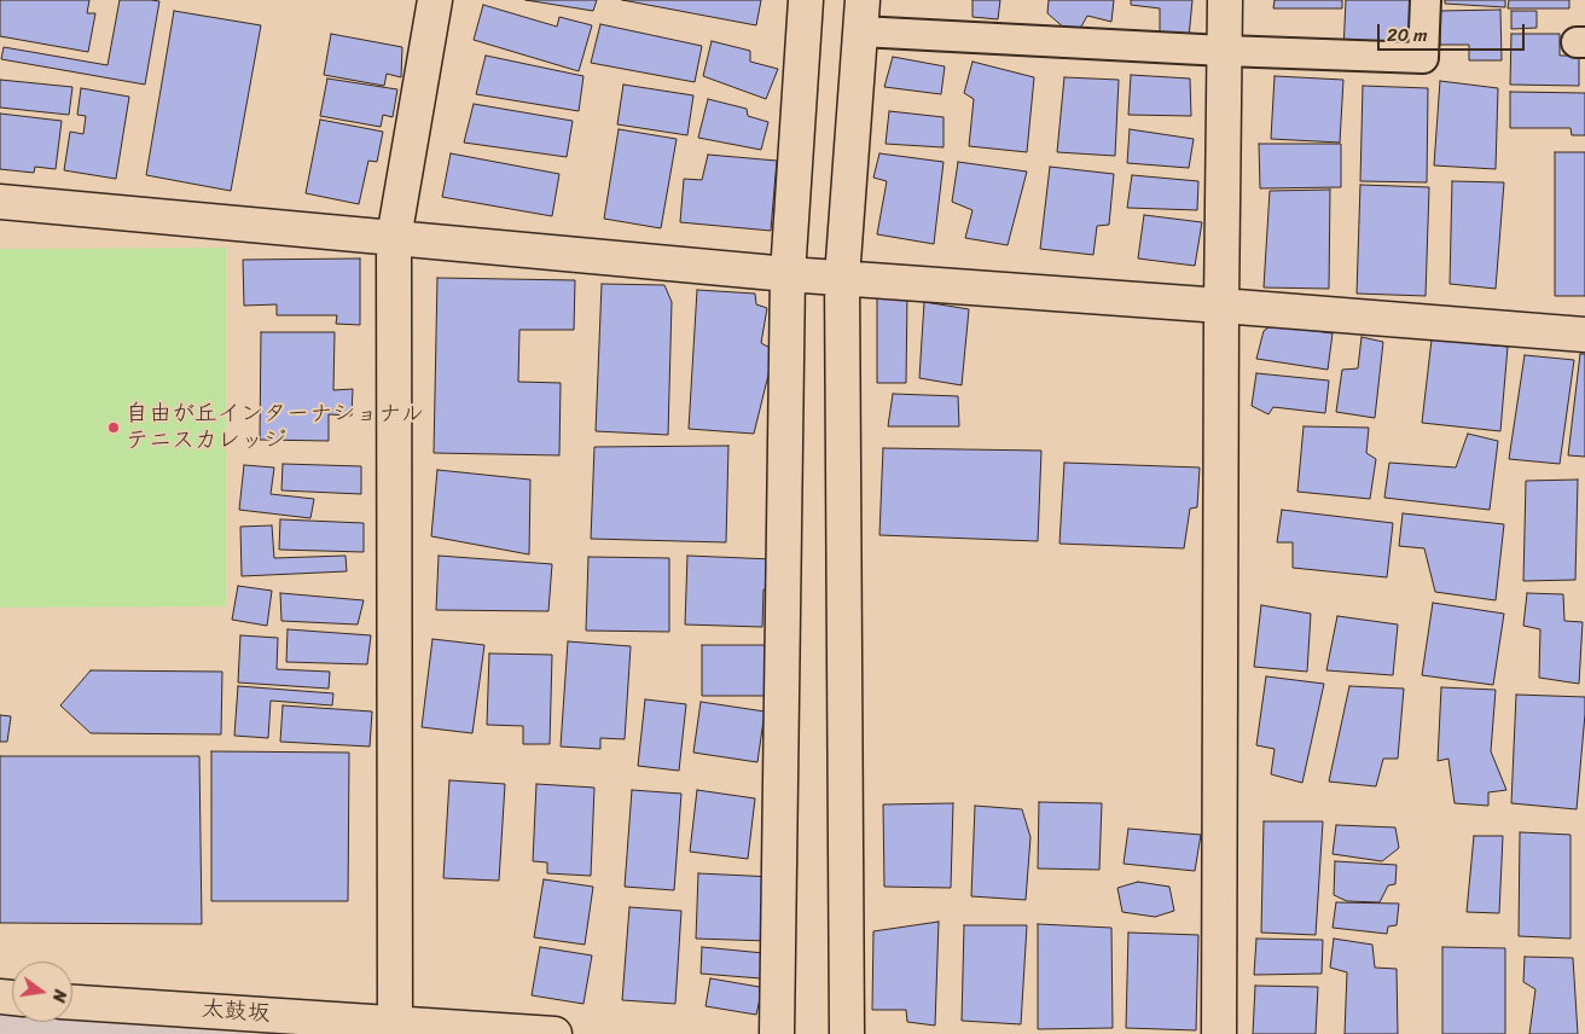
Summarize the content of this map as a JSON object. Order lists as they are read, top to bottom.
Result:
{
  "streets": {
    "street": ["太鼓坂"]
  },
  "places": ["自由が丘インターナショナル テニスカレッジ"],
  "scale_bar": "20 m",
  "north": "right"
}
